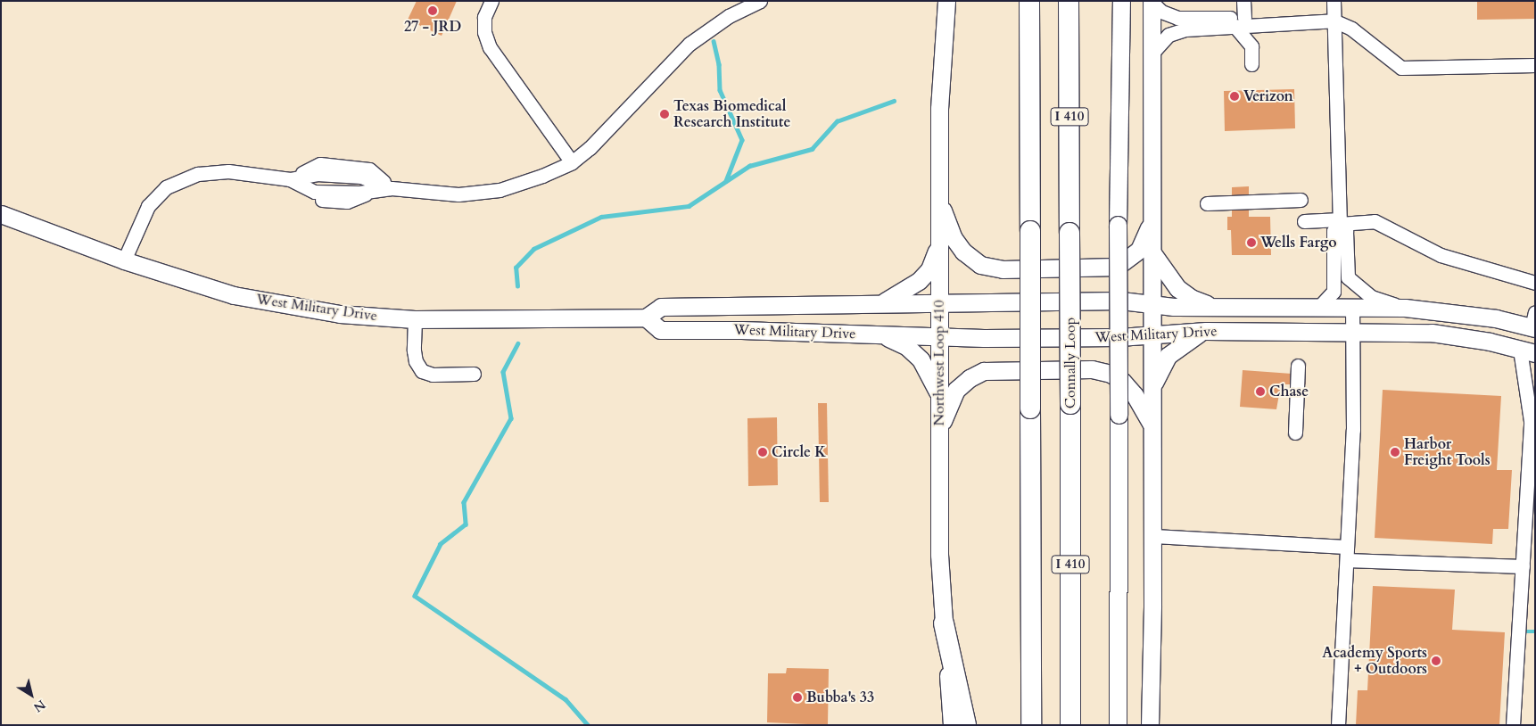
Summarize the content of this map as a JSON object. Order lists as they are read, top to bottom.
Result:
{
  "streets": {
    "highway": ["I 410", "Connally Loop"],
    "main road": ["West Military Drive", "Northwest Loop 410"]
  },
  "crossings": [
    ["West Military Drive", "Northwest Loop 410"]
  ],
  "places": [
    "27 - JRD",
    "Verizon",
    "Texas Biomedical Research Institute",
    "Wells Fargo",
    "Chase",
    "Circle K",
    "Harbor Freight Tools",
    "Academy Sports + Outdoors",
    "Bubba's 33"
  ],
  "north": "bottom right"
}
